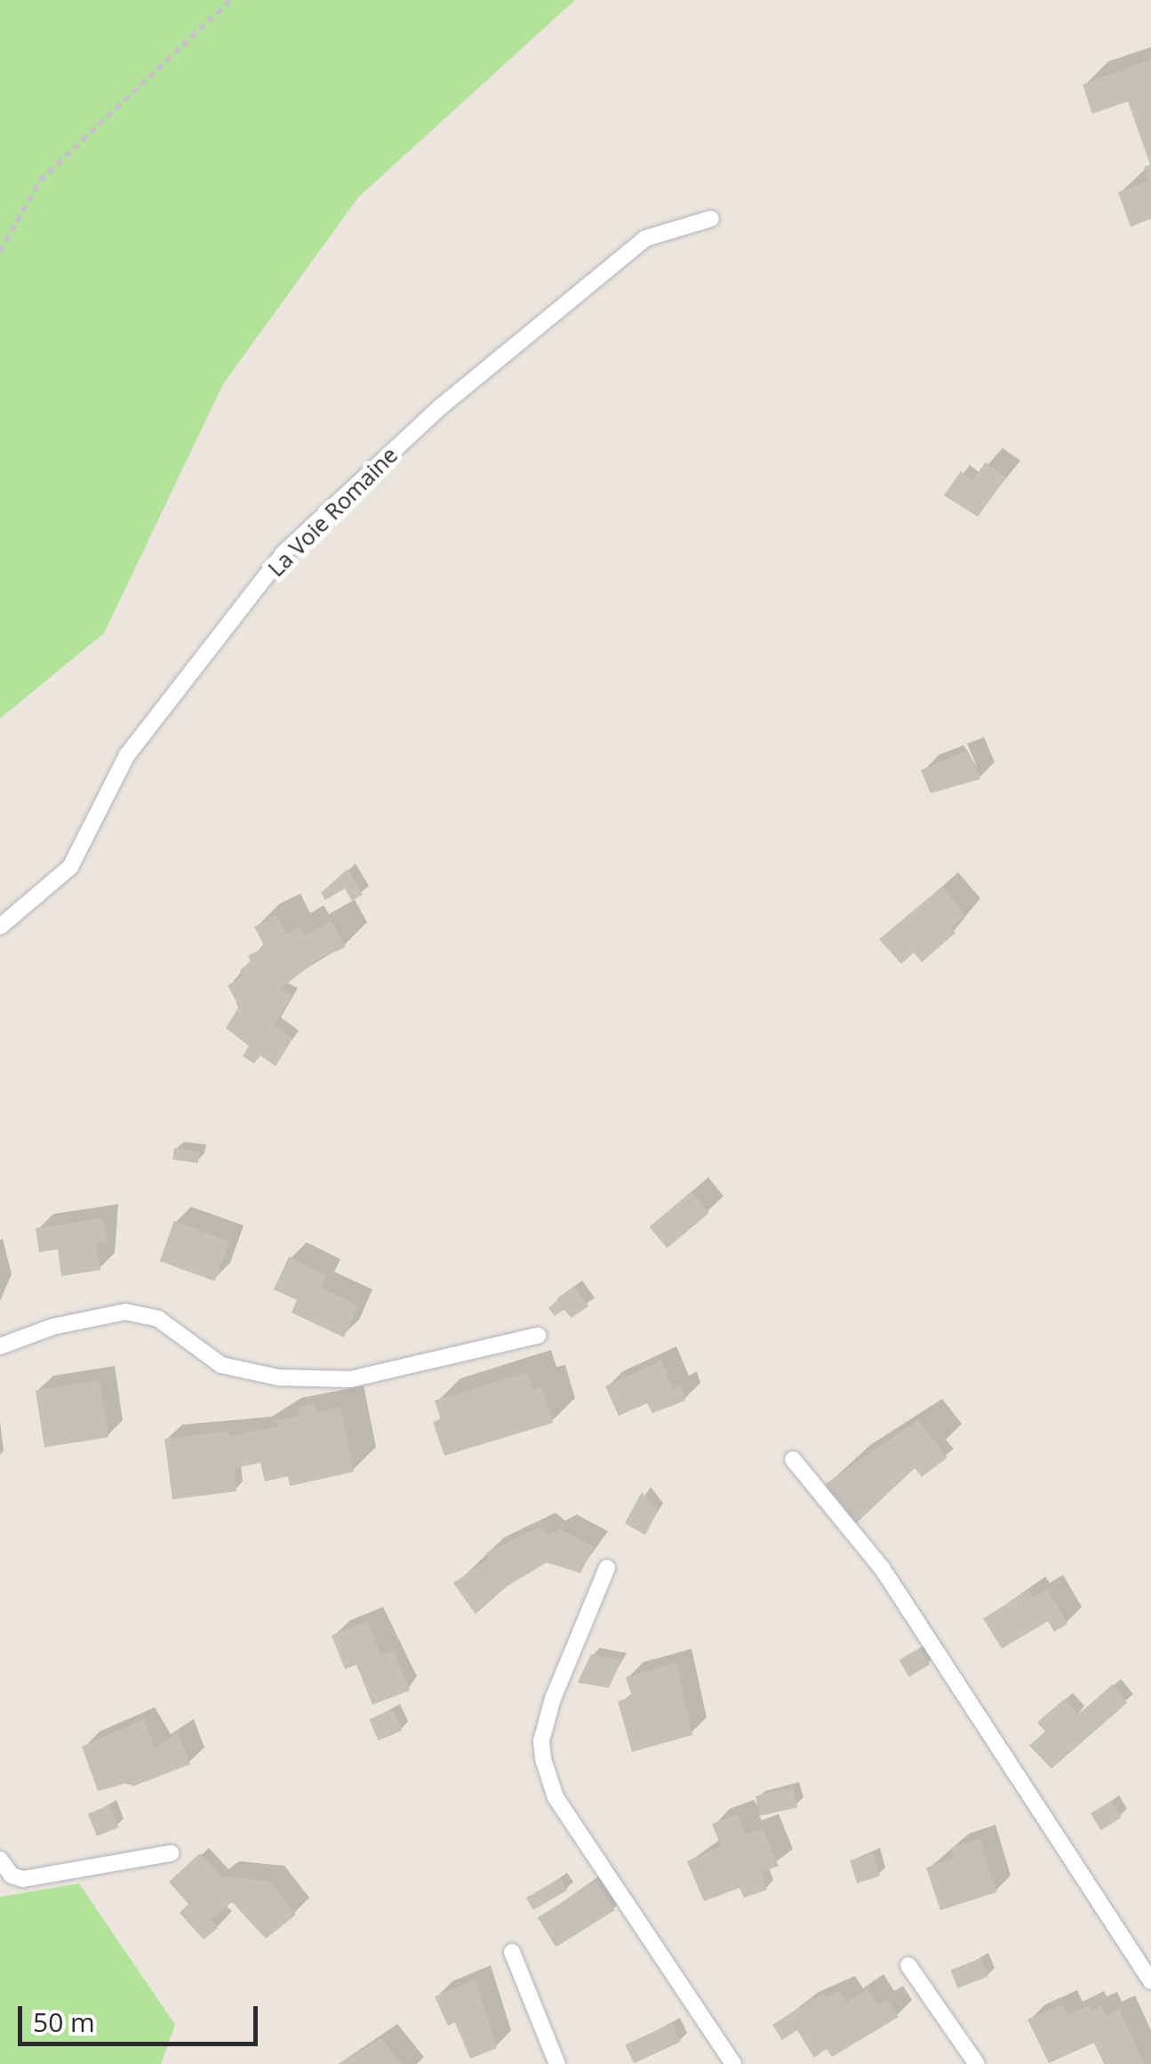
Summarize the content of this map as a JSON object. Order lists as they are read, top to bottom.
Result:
{
  "streets": {
    "lane": ["La Voie Romaine"]
  },
  "scale_bar": "50 m"
}
